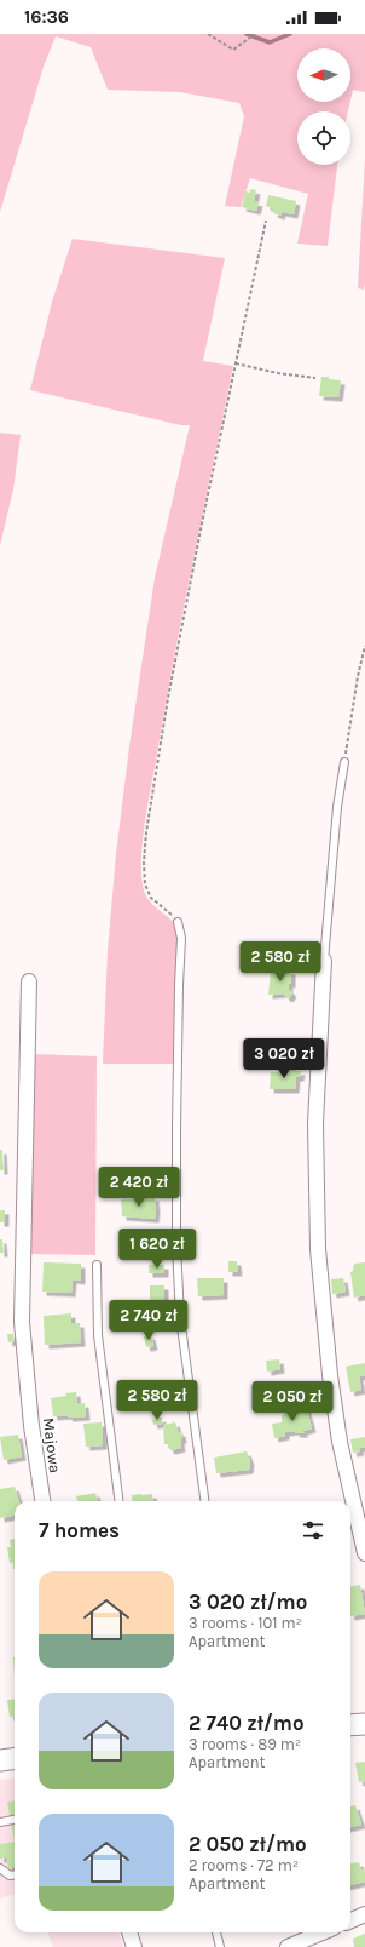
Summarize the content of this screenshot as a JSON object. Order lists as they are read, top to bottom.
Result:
{
  "streets": {
    "street": ["Majowa"]
  },
  "north": "left",
  "page": {
    "status": "16:36",
    "price": [
      "2 580 zł",
      "3 020 zł",
      "2 420 zł",
      "1 620 zł",
      "2 740 zł",
      "2 580 zł",
      "2 050 zł"
    ],
    "heading": "7 homes",
    "list": [
      {
        "name": "3 020 zł/mo",
        "note": "3 rooms · 101 m² · Apartment"
      },
      {
        "name": "2 740 zł/mo",
        "note": "3 rooms · 89 m² · Apartment"
      },
      {
        "name": "2 050 zł/mo",
        "note": "2 rooms · 72 m² · Apartment"
      }
    ]
  }
}
